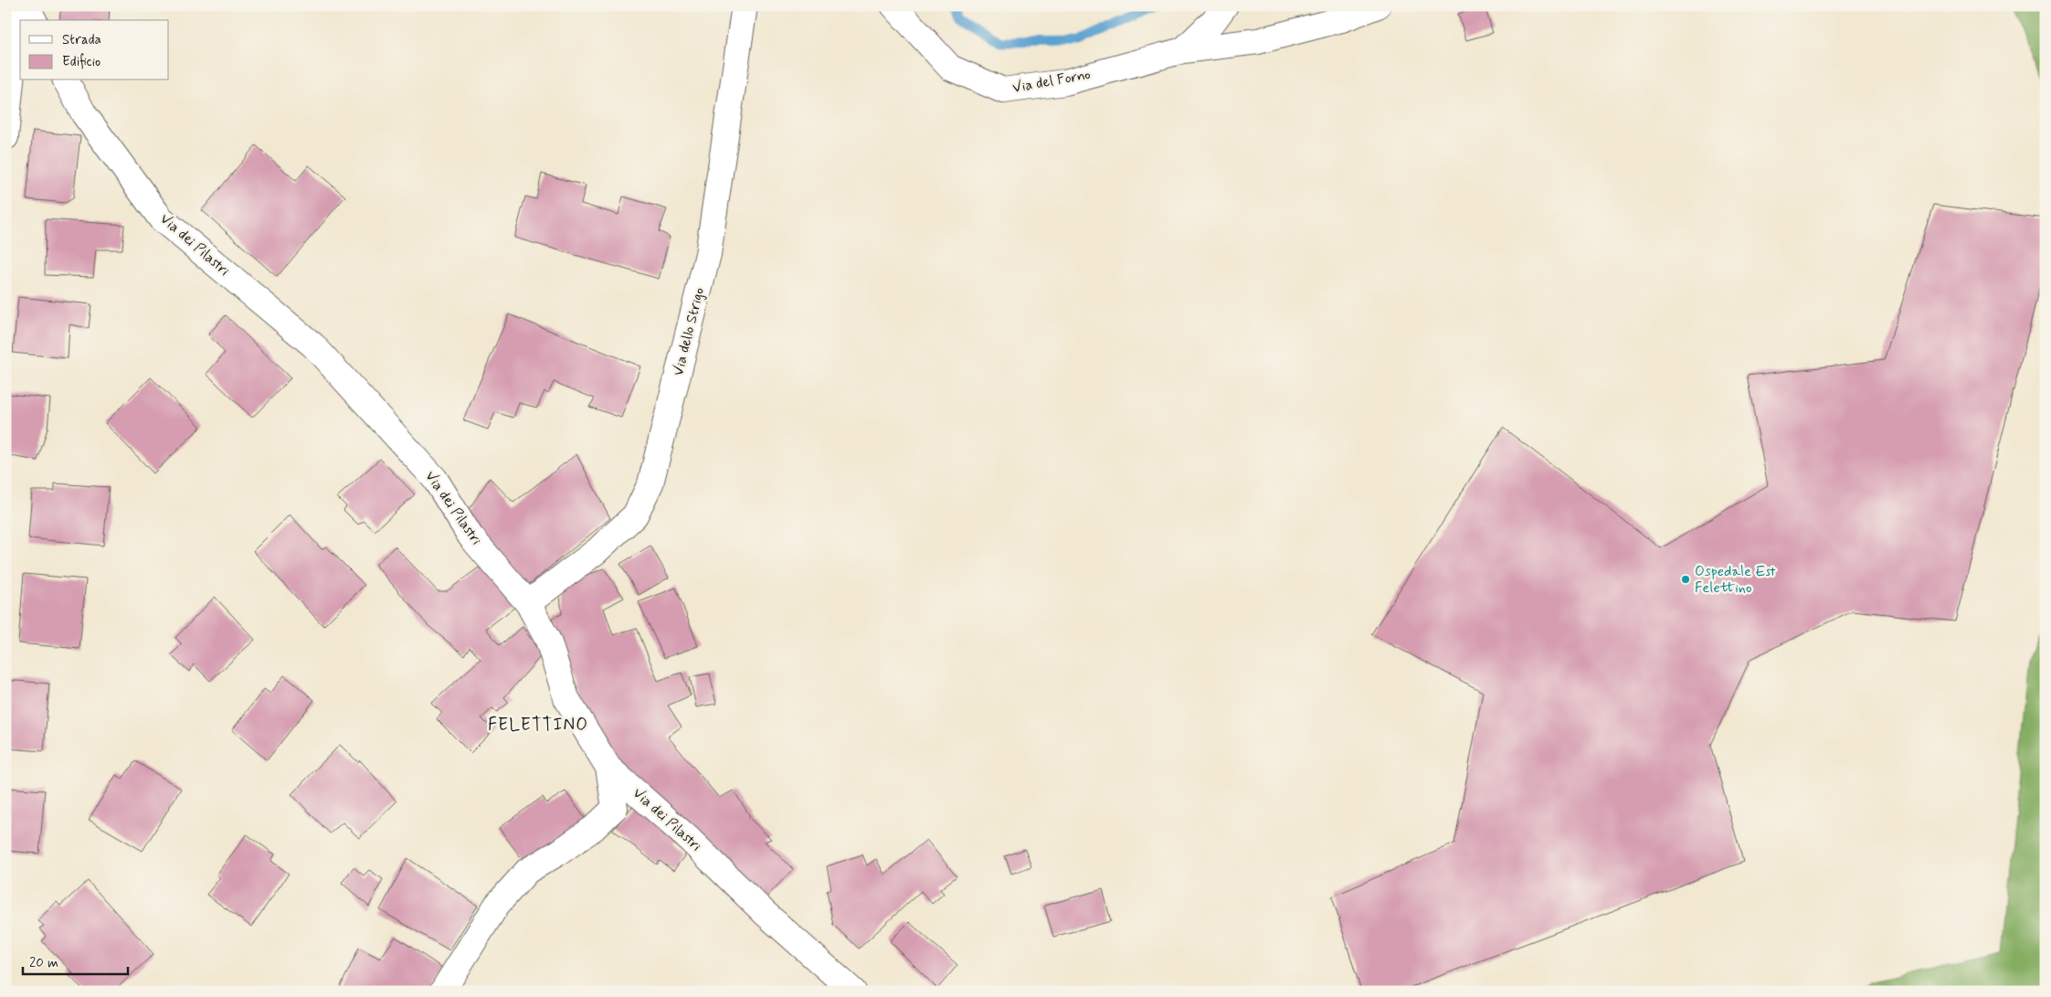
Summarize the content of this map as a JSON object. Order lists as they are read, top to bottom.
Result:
{
  "streets": {
    "street": ["Via del Forno", "Via dei Pilastri", "Via dello Strigo"]
  },
  "crossings": [
    ["Via dei Pilastri", "Via dello Strigo"]
  ],
  "districts": ["FELETTINO"],
  "places": ["Ospedale Est Felettino"],
  "legend": ["Strada", "Edificio"],
  "scale_bar": "20 m"
}
